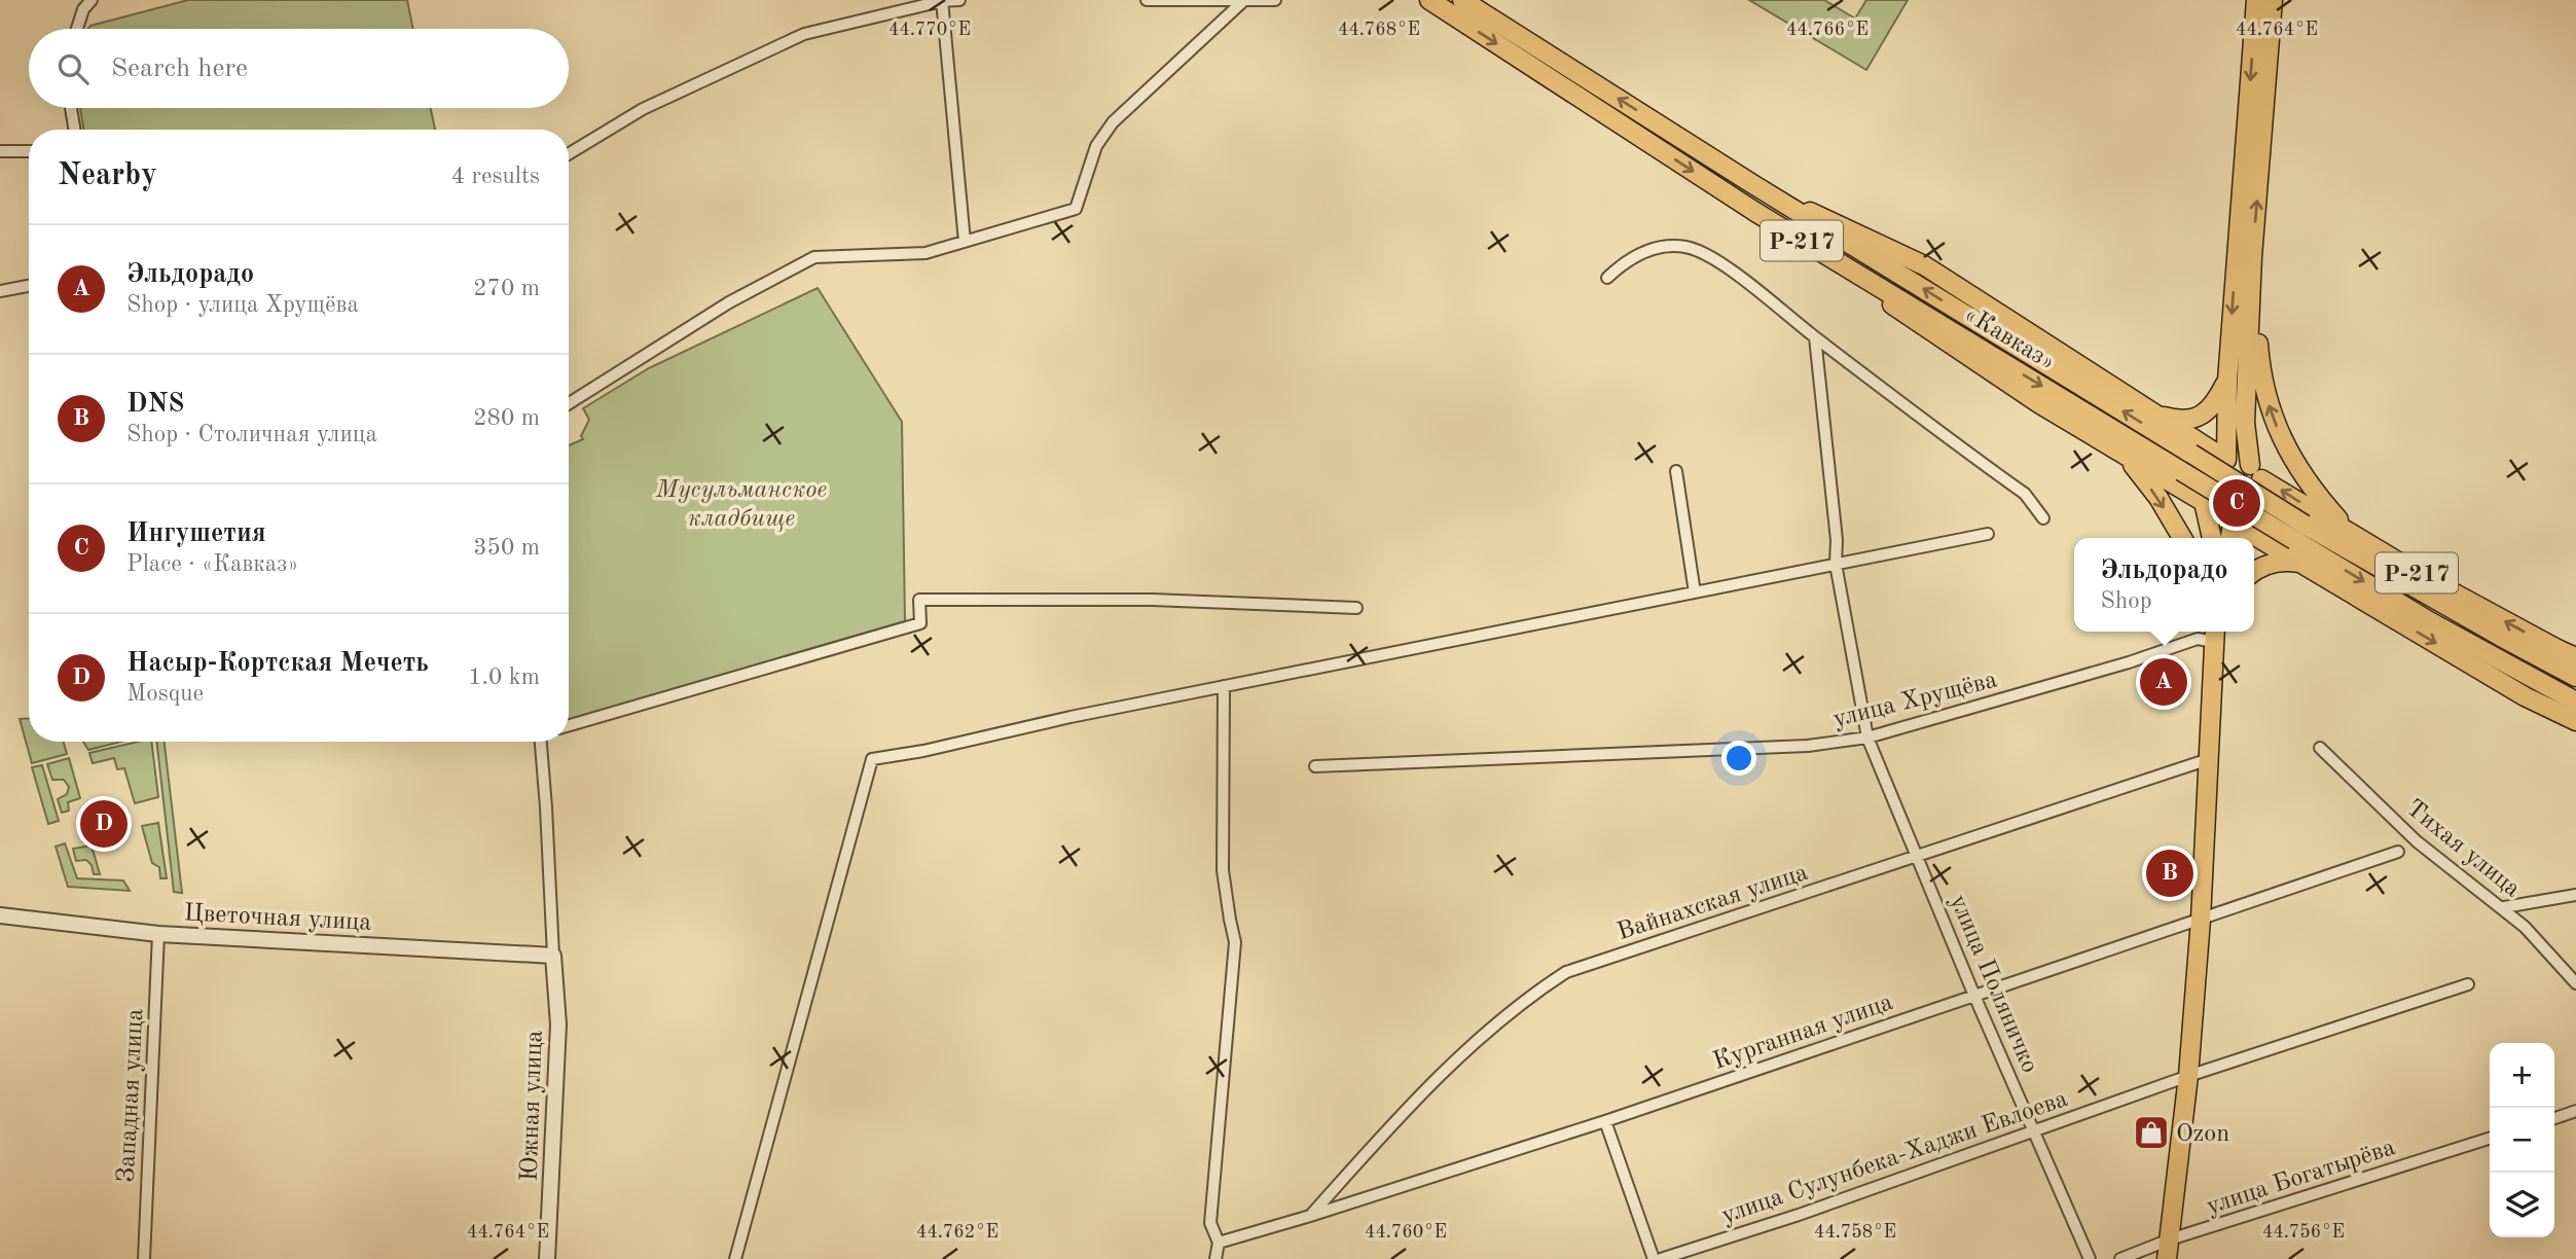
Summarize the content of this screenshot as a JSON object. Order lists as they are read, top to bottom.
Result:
{
  "streets": {
    "main road": ["Р-217", "«Кавказ»"],
    "street": [
      "улица Хрущёва",
      "Тихая улица",
      "Вайнахская улица",
      "Цветочная улица",
      "улица Поляничко",
      "Курганная улица",
      "Западная улица",
      "Южная улица",
      "улица Сулунбека-Хаджи Евлоева",
      "улица Богатырёва"
    ]
  },
  "crossings": [
    ["Р-217", "«Кавказ»"],
    ["улица Хрущёва", "улица Поляничко"],
    ["Вайнахская улица", "улица Поляничко"],
    ["Вайнахская улица", "Курганная улица"],
    ["Цветочная улица", "Западная улица"],
    ["Цветочная улица", "Южная улица"],
    ["улица Поляничко", "Курганная улица"],
    ["улица Поляничко", "улица Сулунбека-Хаджи Евлоева"]
  ],
  "parks": ["Мусульманское кладбище"],
  "places": {
    "shop": ["Ozon"]
  },
  "page": {
    "search": "Search here",
    "heading": ["Nearby", "4 results"],
    "list": [
      {
        "mark": "A",
        "name": "Эльдорадо",
        "note": "Shop · улица Хрущёва",
        "value": "270 m"
      },
      {
        "mark": "B",
        "name": "DNS",
        "note": "Shop · Столичная улица",
        "value": "280 m"
      },
      {
        "mark": "C",
        "name": "Ингушетия",
        "note": "Place · «Кавказ»",
        "value": "350 m"
      },
      {
        "mark": "D",
        "name": "Насыр-Кортская Мечеть",
        "note": "Mosque",
        "value": "1.0 km"
      }
    ],
    "pins": [
      "C",
      "A",
      "D",
      "B"
    ],
    "popup": ["Эльдорадо", "Shop"],
    "map_buttons": ["+", "−"]
  },
  "coordinates": [
    "44.770°E",
    "44.768°E",
    "44.766°E",
    "44.764°E",
    "44.762°E",
    "44.760°E",
    "44.758°E",
    "44.756°E"
  ]
}
